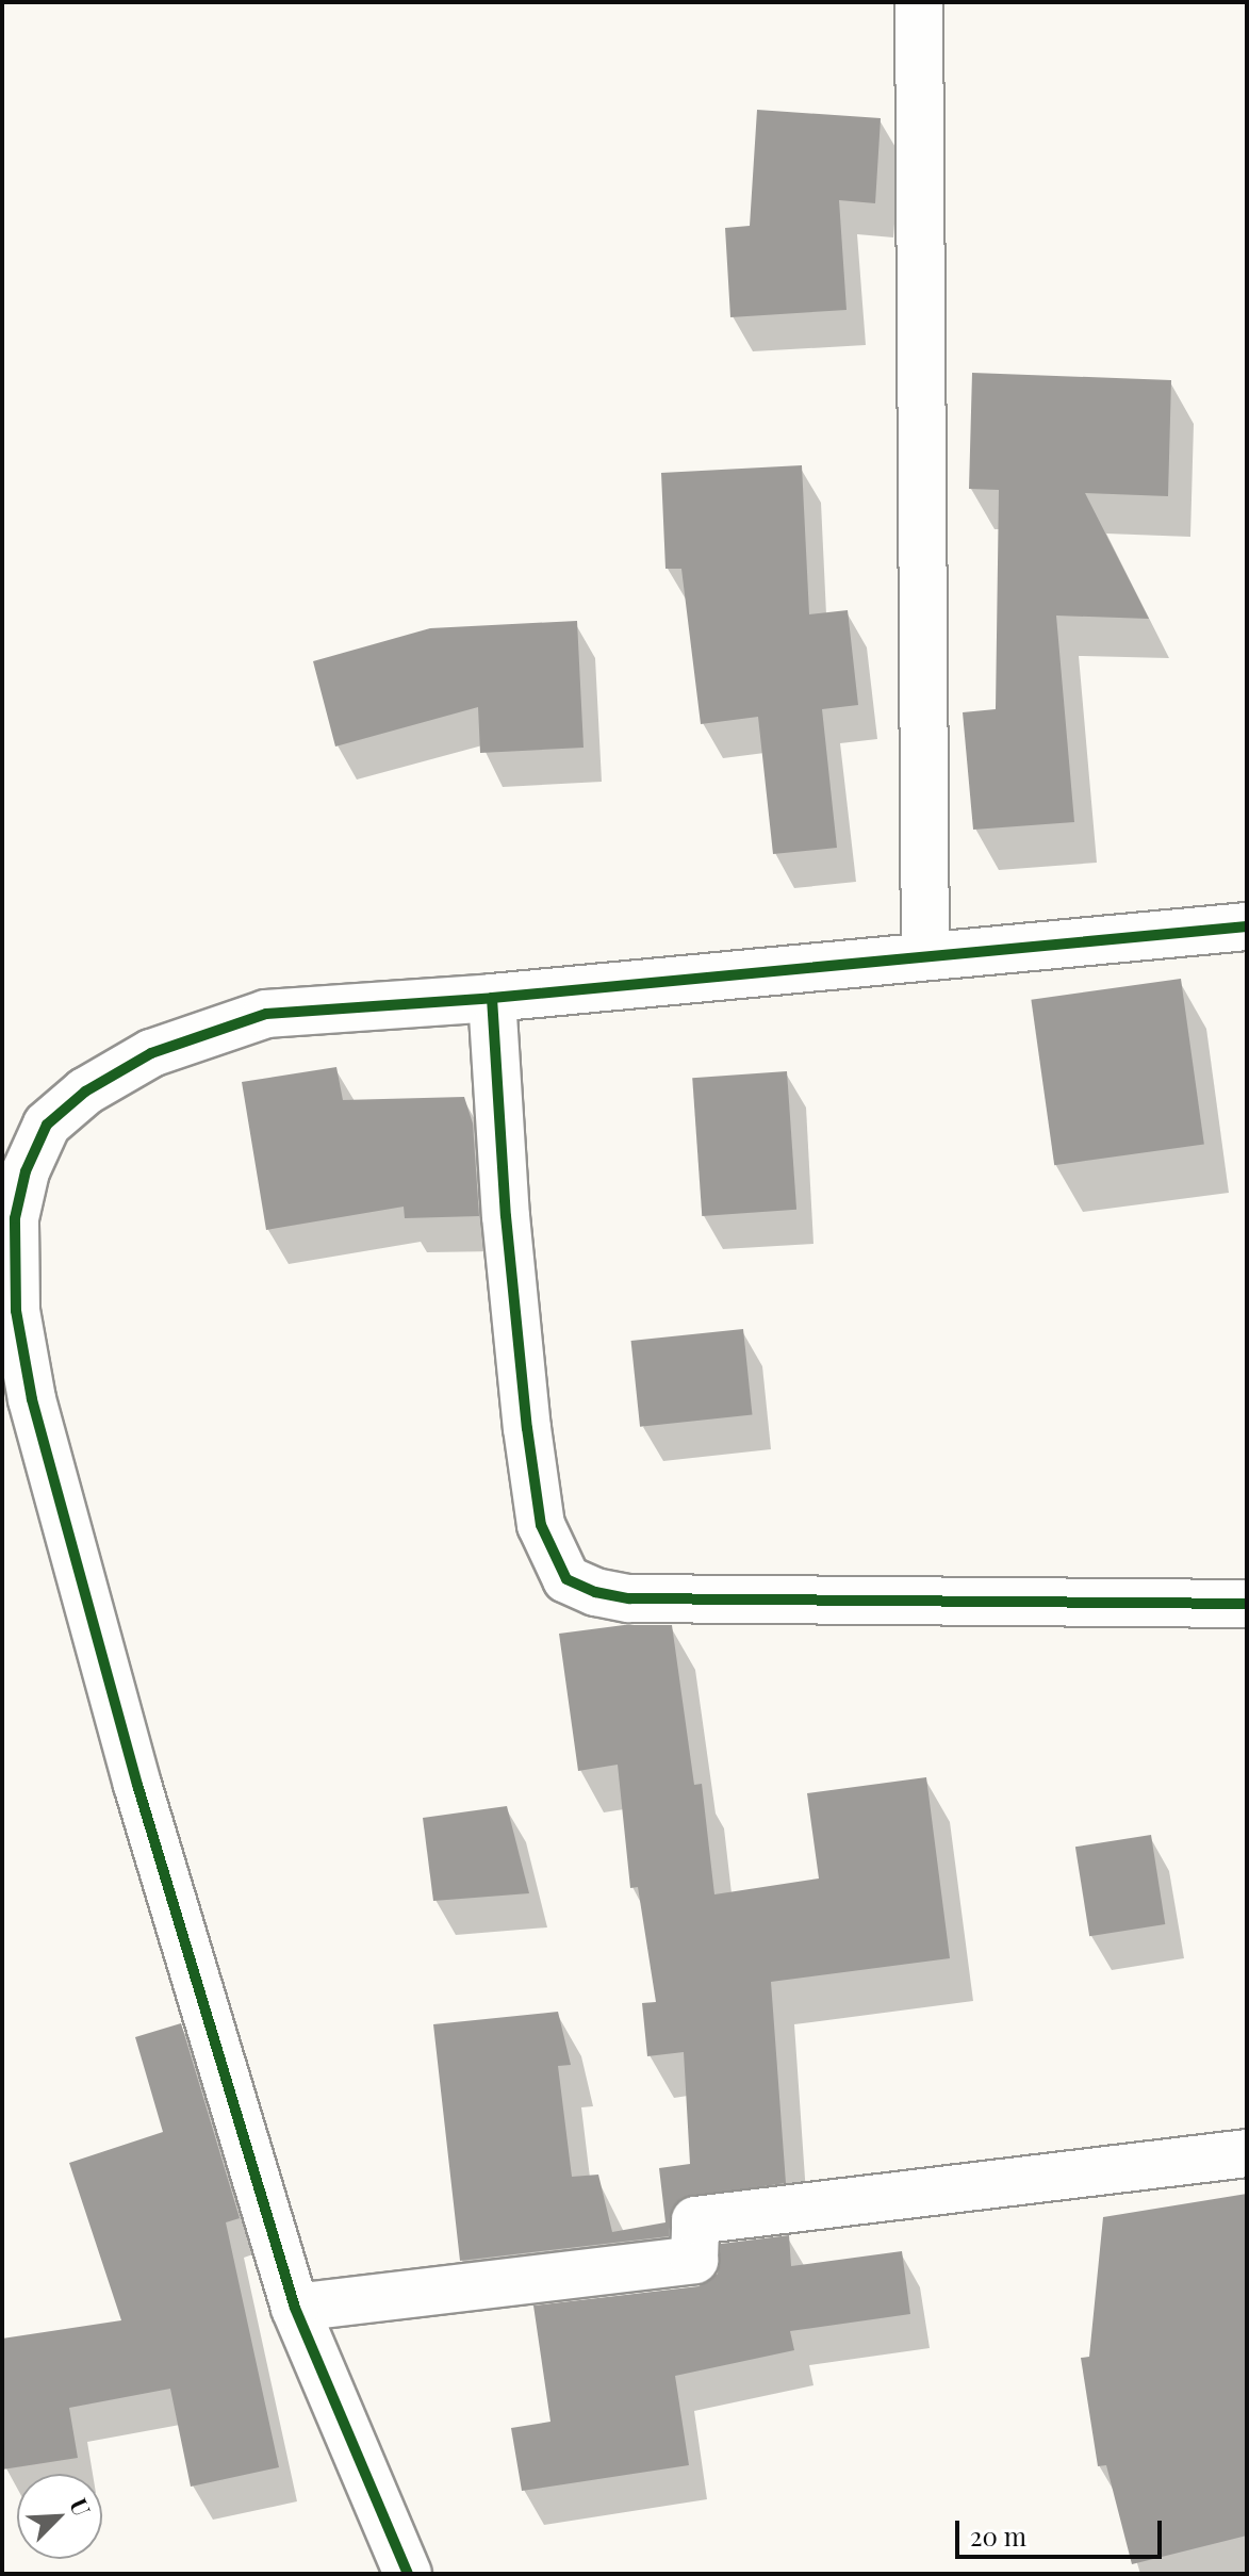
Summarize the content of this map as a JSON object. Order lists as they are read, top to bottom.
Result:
{
  "scale_bar": "20 m",
  "north": "top right"
}
